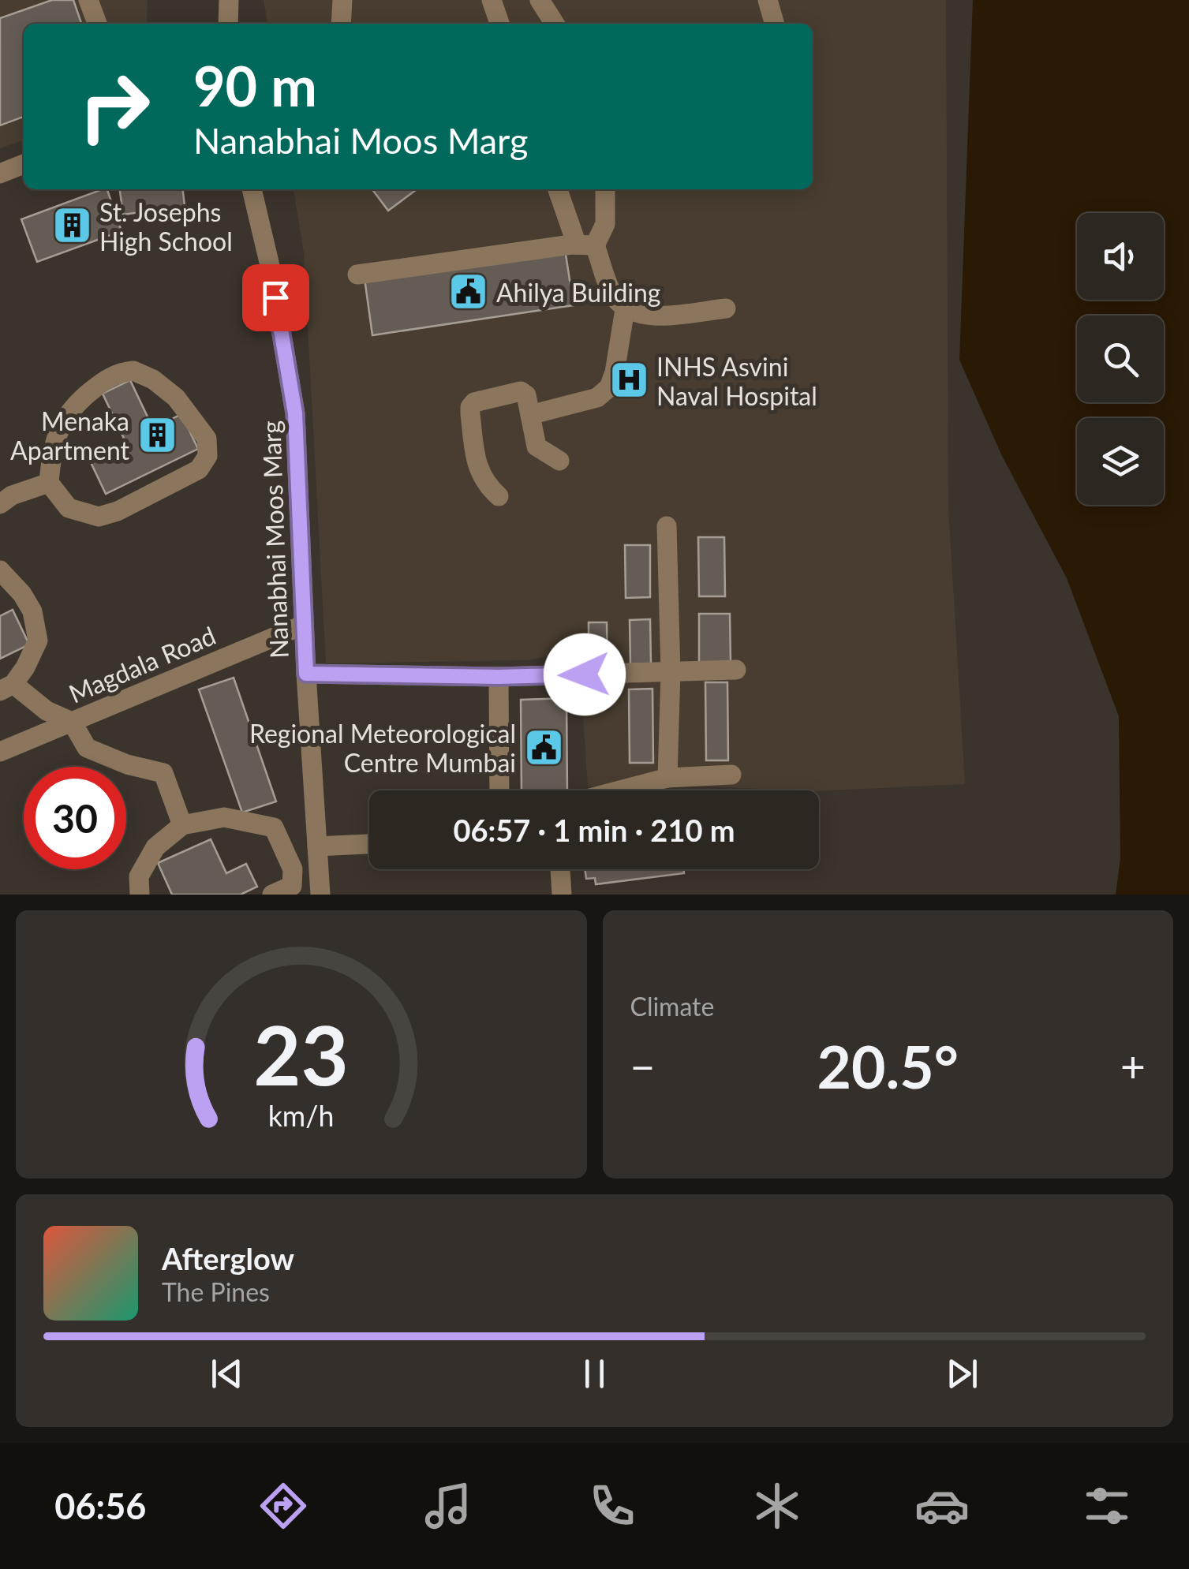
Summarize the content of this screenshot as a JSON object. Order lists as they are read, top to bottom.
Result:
{
  "streets": {
    "street": ["Nanabhai Moos Marg", "Magdala Road"]
  },
  "crossings": [
    ["Nanabhai Moos Marg", "Magdala Road"]
  ],
  "places": {
    "building": ["St. Josephs High School", "Menaka Apartment"],
    "public building": ["Ahilya Building", "Regional Meteorological Centre Mumbai"],
    "hospital": ["INHS Asvini Naval Hospital"]
  },
  "page": {
    "turn": ["90 m", "Nanabhai Moos Marg"],
    "limit": "30",
    "trip": "06:57 · 1 min · 210 m",
    "tile": "Climate",
    "heat": ["−", "20.5°", "+"],
    "song": ["Afterglow", "The Pines"],
    "tabs": "06:56",
    "gauge": ["23", "km/h"]
  }
}
